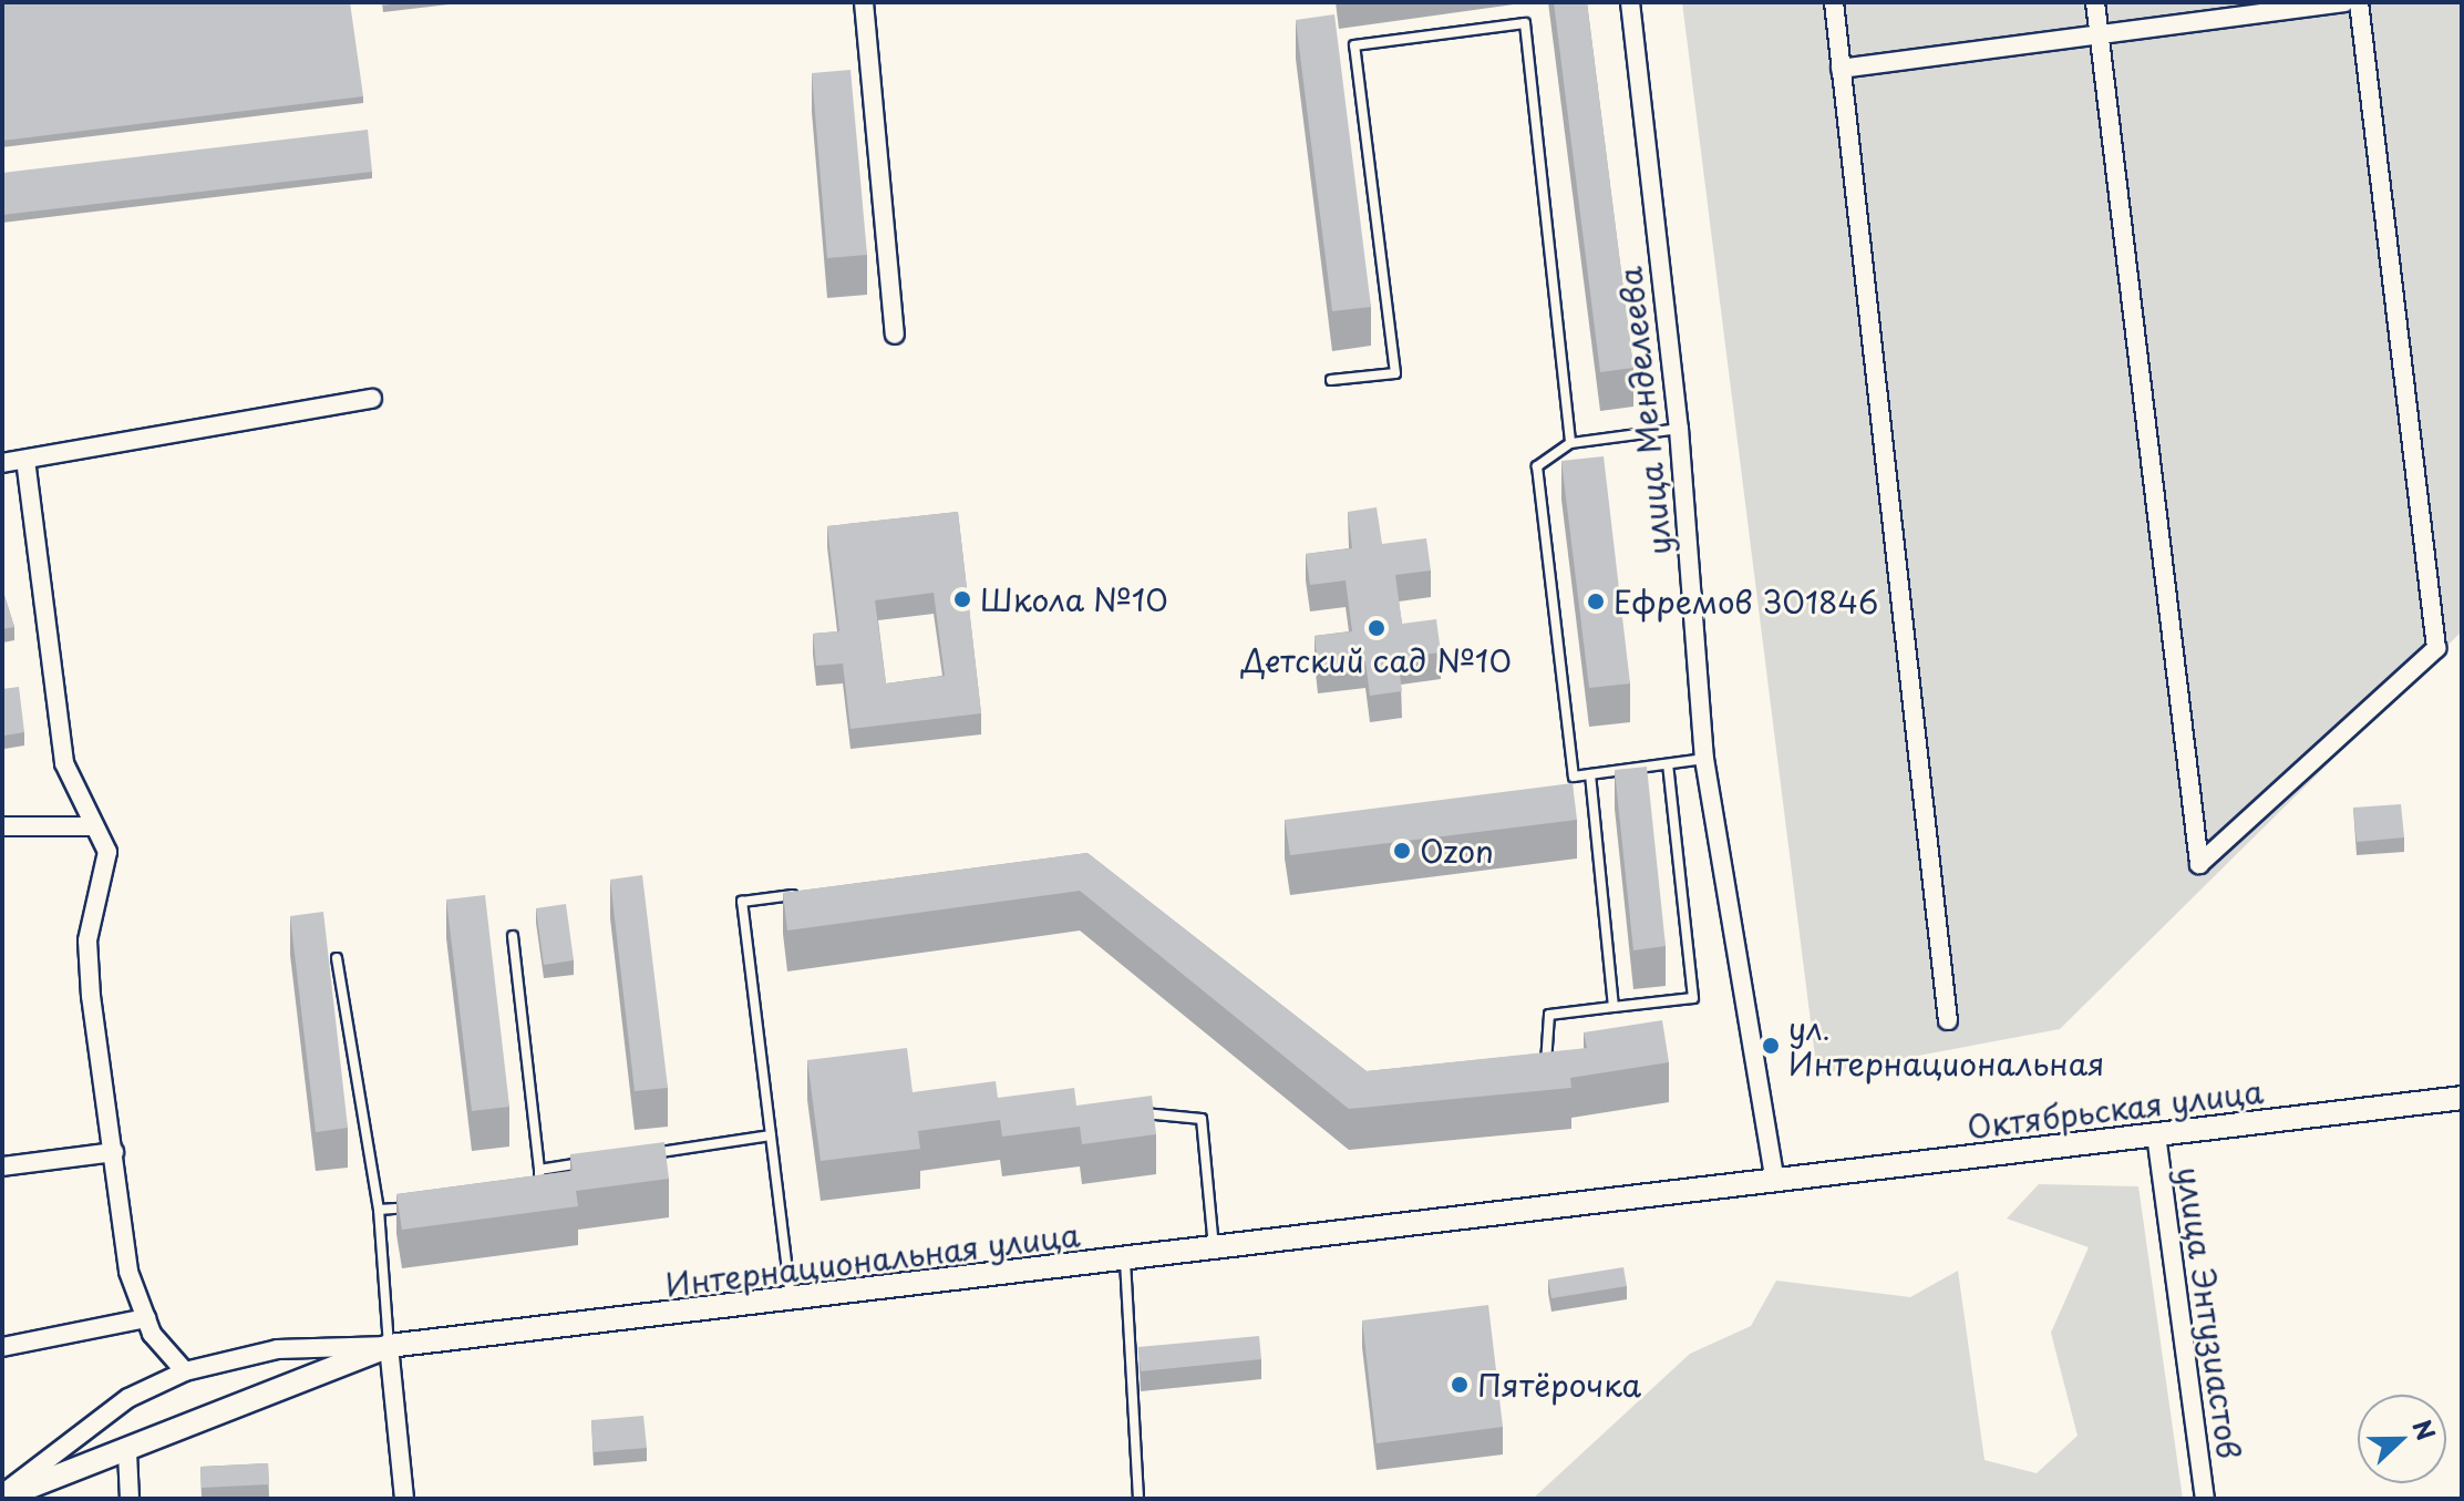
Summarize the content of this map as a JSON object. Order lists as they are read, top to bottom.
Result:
{
  "streets": {
    "street": [
      "улица Менделеева",
      "Октябрьская улица",
      "Интернациональная улица",
      "улица Энтузиастов"
    ]
  },
  "crossings": [
    ["улица Менделеева", "Октябрьская улица"],
    ["улица Менделеева", "Интернациональная улица"],
    ["Октябрьская улица", "Интернациональная улица"],
    ["Октябрьская улица", "улица Энтузиастов"]
  ],
  "places": [
    "Школа №10",
    "Ефремов 301846",
    "Детский сад №10",
    "Ozon",
    "ул. Интернациональная",
    "Пятёрочка"
  ],
  "north": "right"
}
